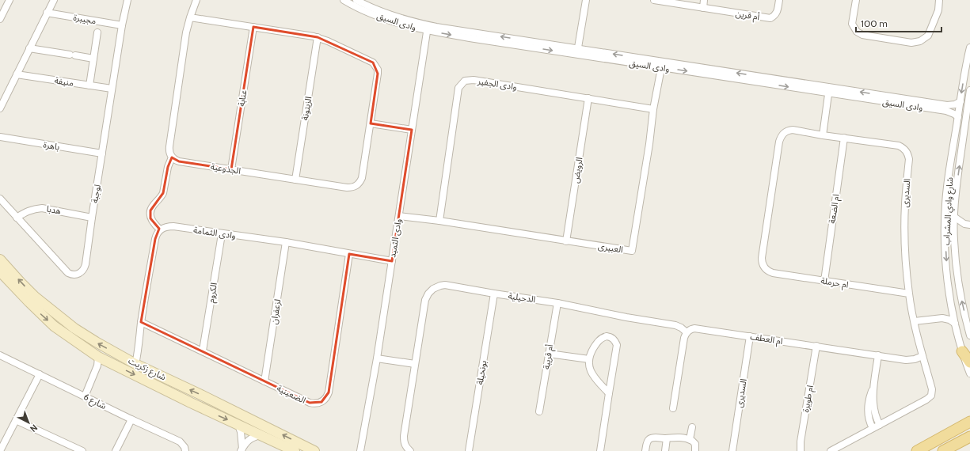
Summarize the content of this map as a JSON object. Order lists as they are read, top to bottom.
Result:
{
  "streets": {
    "main road": ["شارع زكريت"],
    "street": [
      "أم قرين",
      "مجيبرة",
      "وادى السيق",
      "منيفة",
      "وادى الجفير",
      "عنابة",
      "الزيتونة",
      "باهرة",
      "الجذوعية",
      "الرويض",
      "السديرى",
      "لوجبة",
      "ام الضعة",
      "هدبا",
      "شارع وادي المشراب",
      "وادى الثمامة",
      "وادى الثميد",
      "العبيرى",
      "ام حرملة",
      "الكروم",
      "الدحيلية",
      "لزعفران",
      "ام العطف",
      "أم قريبة",
      "بونخيلة",
      "الضعينية",
      "ام طويرة",
      "شارع 6"
    ]
  },
  "crossings": [
    ["مجيبرة", "لوجبة"],
    ["وادى السيق", "شارع وادي المشراب"],
    ["وادى السيق", "وادى الثميد"],
    ["وادى السيق", "العبيرى"],
    ["منيفة", "لوجبة"],
    ["وادى الجفير", "الرويض"],
    ["وادى الجفير", "العبيرى"],
    ["عنابة", "الجذوعية"],
    ["الزيتونة", "الجذوعية"],
    ["باهرة", "لوجبة"],
    ["الرويض", "العبيرى"],
    ["السديرى", "ام الضعة"],
    ["السديرى", "ام حرملة"],
    ["السديرى", "ام العطف"],
    ["لوجبة", "هدبا"],
    ["ام الضعة", "ام حرملة"],
    ["وادى الثمامة", "وادى الثميد"],
    ["وادى الثمامة", "الكروم"],
    ["وادى الثمامة", "لزعفران"],
    ["وادى الثمامة", "الضعينية"],
    ["وادى الثميد", "العبيرى"],
    ["الكروم", "الضعينية"],
    ["الدحيلية", "ام العطف"],
    ["الدحيلية", "أم قريبة"],
    ["الدحيلية", "بونخيلة"],
    ["لزعفران", "الضعينية"],
    ["ام العطف", "ام طويرة"]
  ],
  "scale_bar": "100 m",
  "north": "bottom right"
}
